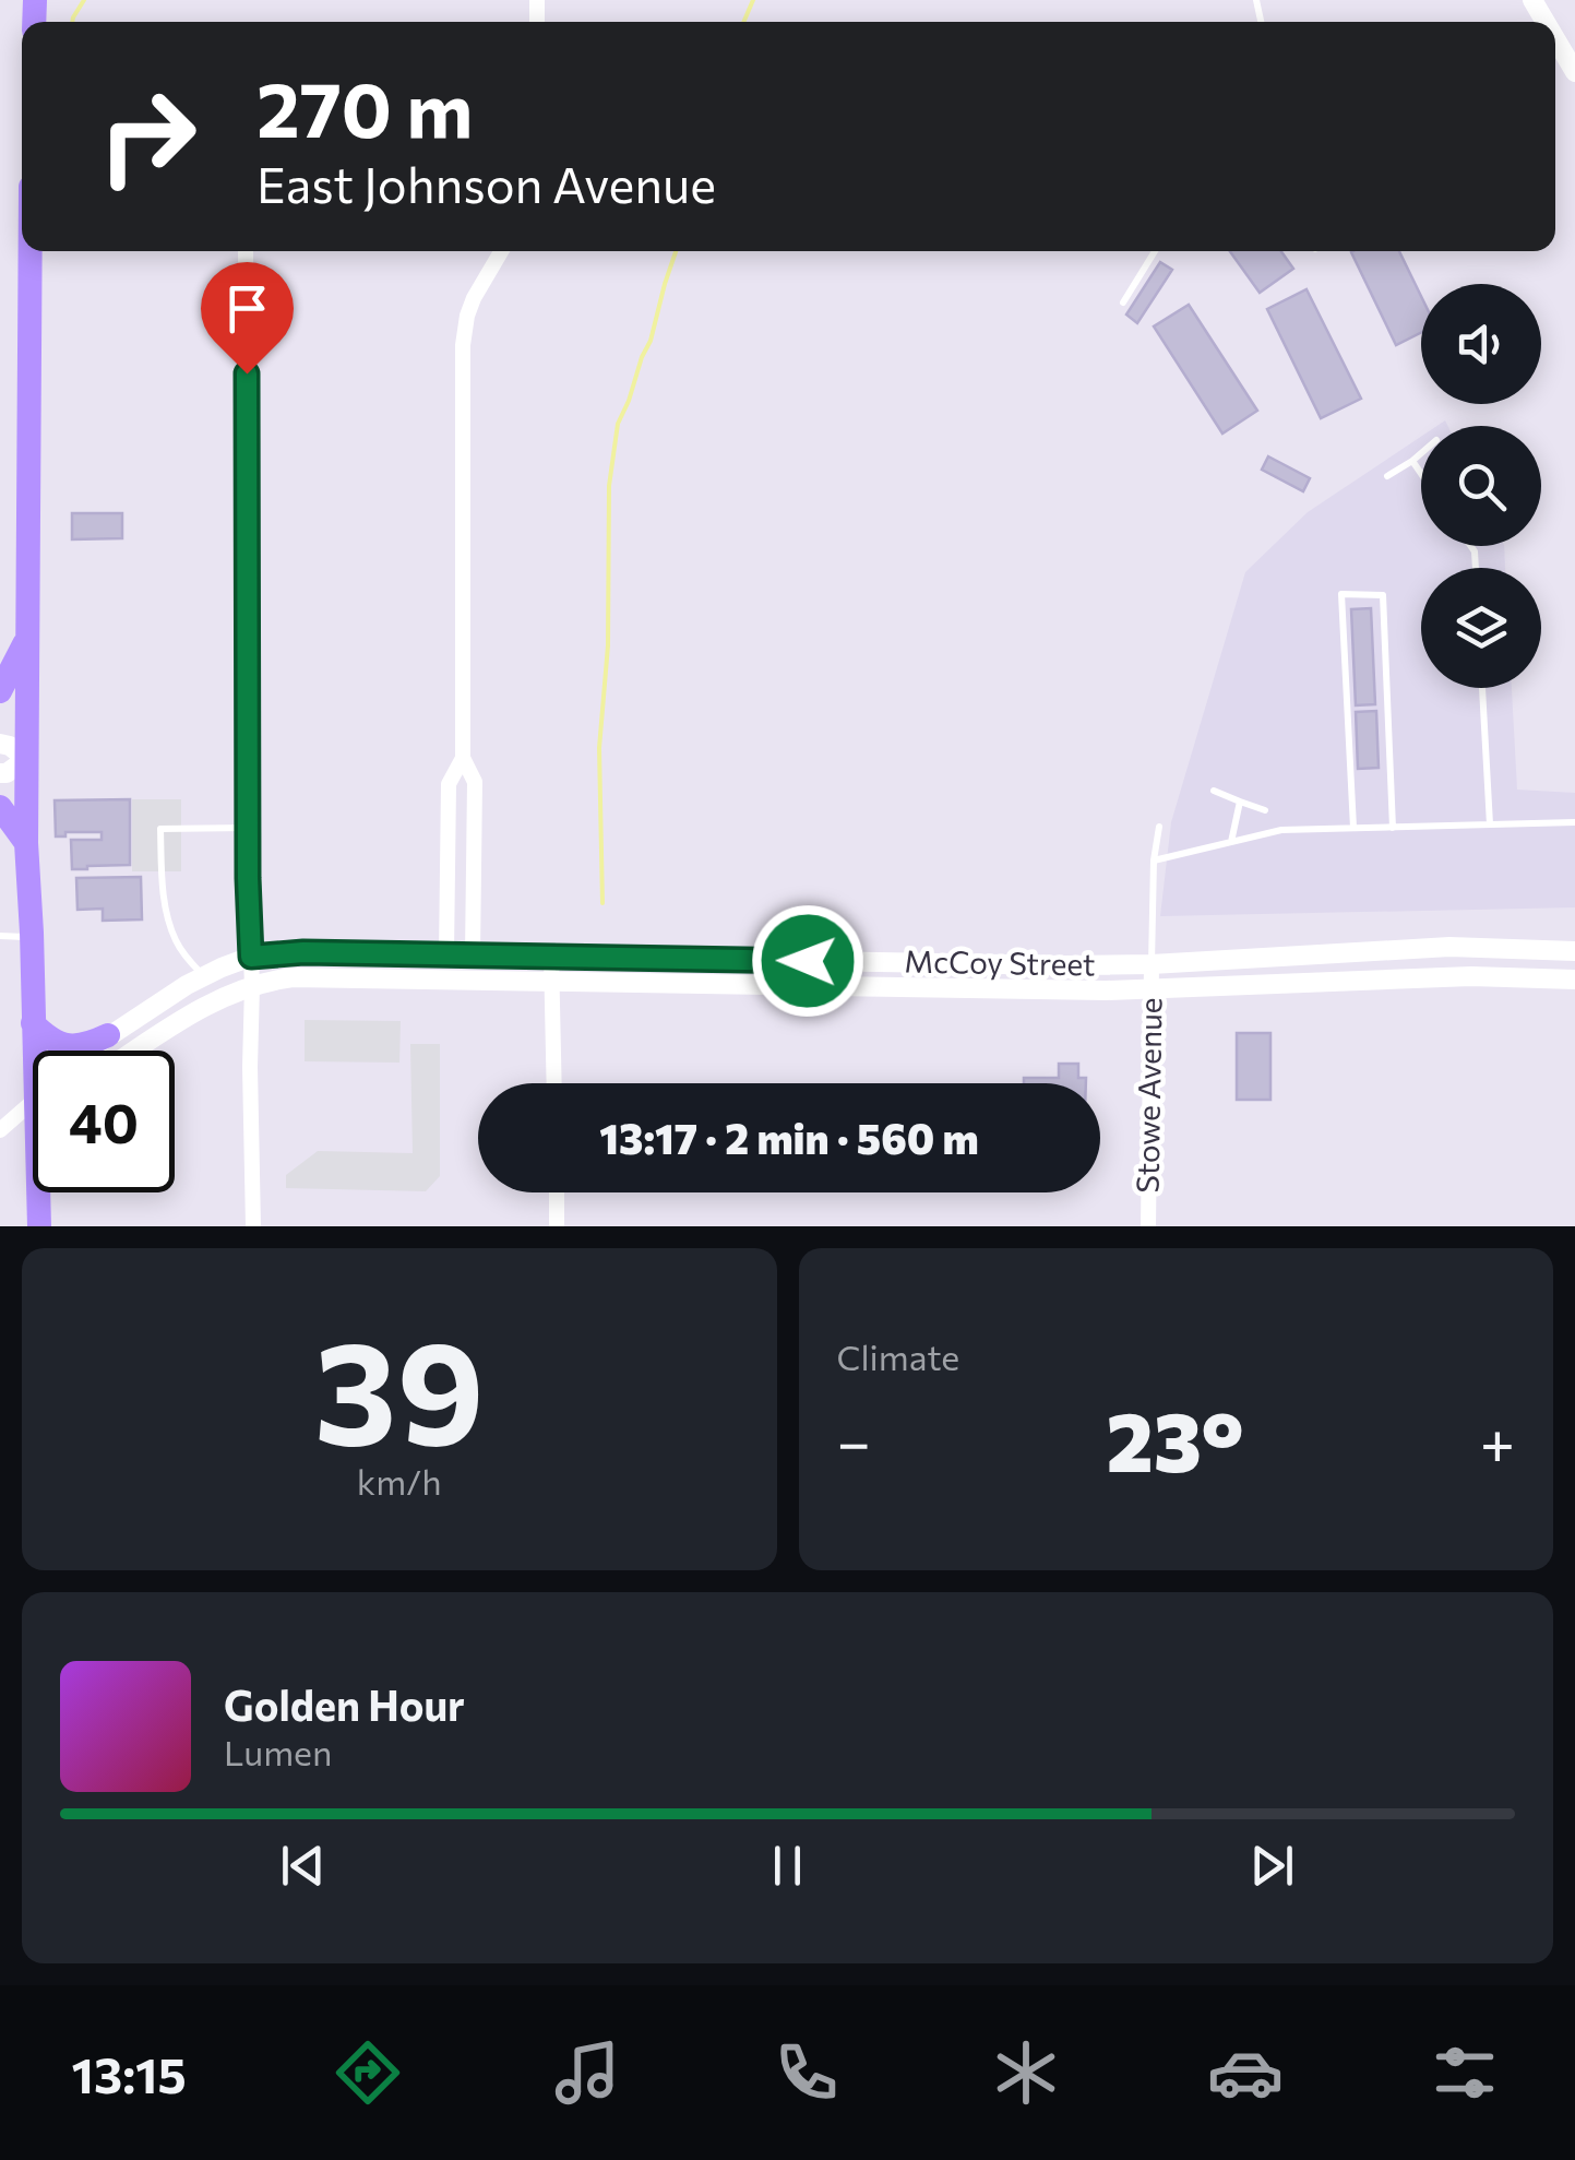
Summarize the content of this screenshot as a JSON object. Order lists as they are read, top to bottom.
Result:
{
  "streets": {
    "street": ["McCoy Street", "Stowe Avenue"]
  },
  "crossings": [
    ["McCoy Street", "Stowe Avenue"]
  ],
  "page": {
    "turn": ["270 m", "East Johnson Avenue"],
    "limit": "40",
    "trip": "13:17 · 2 min · 560 m",
    "tile": [
      ["39", "km/h"],
      "Climate"
    ],
    "heat": ["−", "23°", "+"],
    "song": ["Golden Hour", "Lumen"],
    "tabs": "13:15"
  }
}
